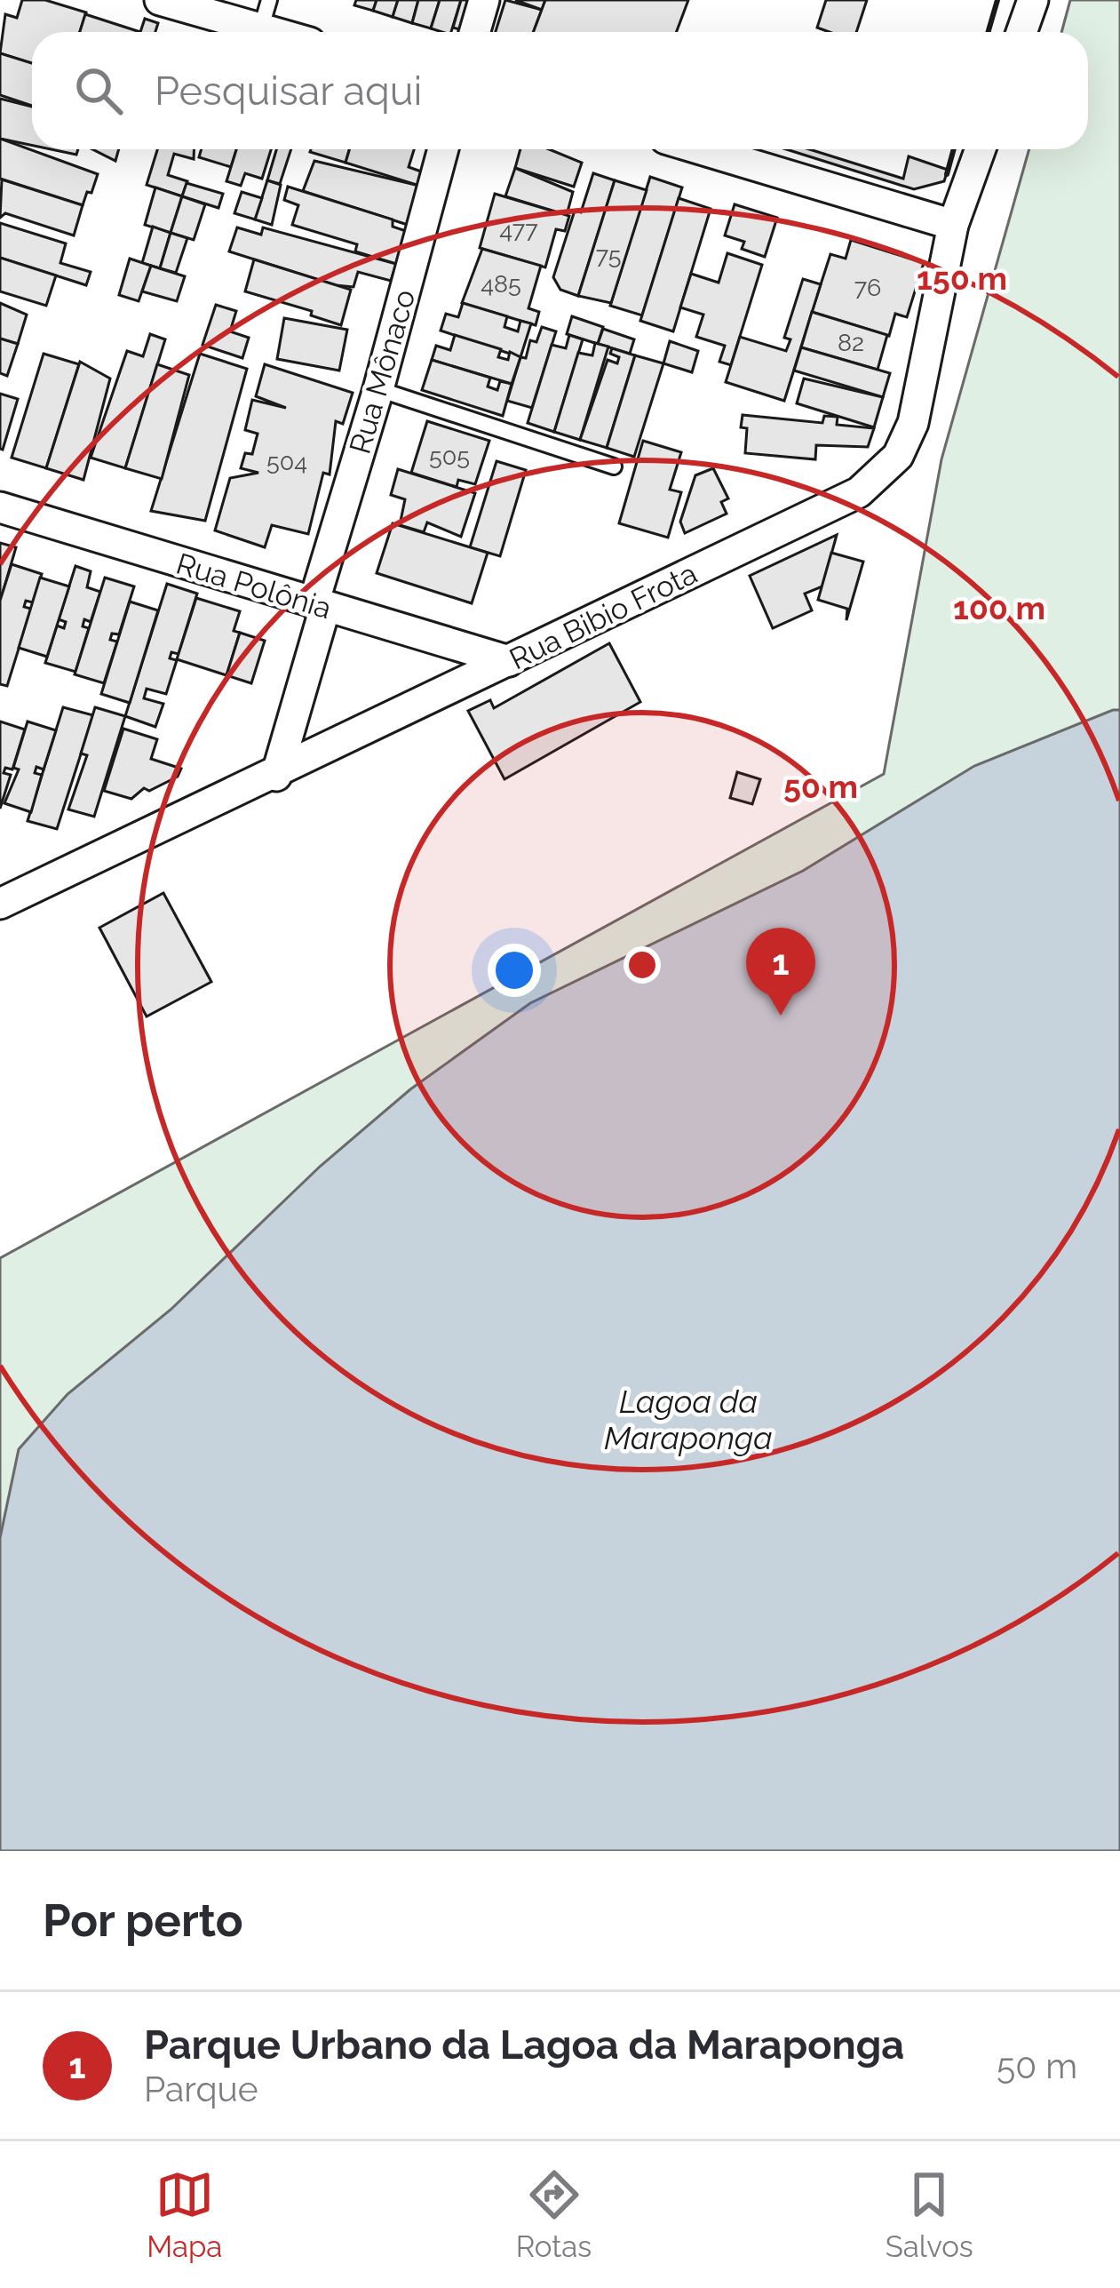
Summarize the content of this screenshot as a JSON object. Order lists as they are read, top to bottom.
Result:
{
  "streets": {
    "street": ["Rua Mônaco", "Rua Polônia", "Rua Bibio Frota"]
  },
  "crossings": [
    ["Rua Mônaco", "Rua Polônia"],
    ["Rua Mônaco", "Rua Bibio Frota"],
    ["Rua Polônia", "Rua Bibio Frota"]
  ],
  "water": ["Lagoa da Maraponga"],
  "house_numbers": [
    "477",
    "75",
    "485",
    "76",
    "82",
    "505",
    "504"
  ],
  "page": {
    "search": "Pesquisar aqui",
    "pins": "1",
    "heading": "Por perto",
    "list": [
      {
        "mark": "1",
        "name": "Parque Urbano da Lagoa da Maraponga",
        "note": "Parque",
        "value": "50 m"
      }
    ],
    "nav": ["Mapa", "Rotas", "Salvos"]
  },
  "rings": ["150 m", "100 m", "50 m"]
}
